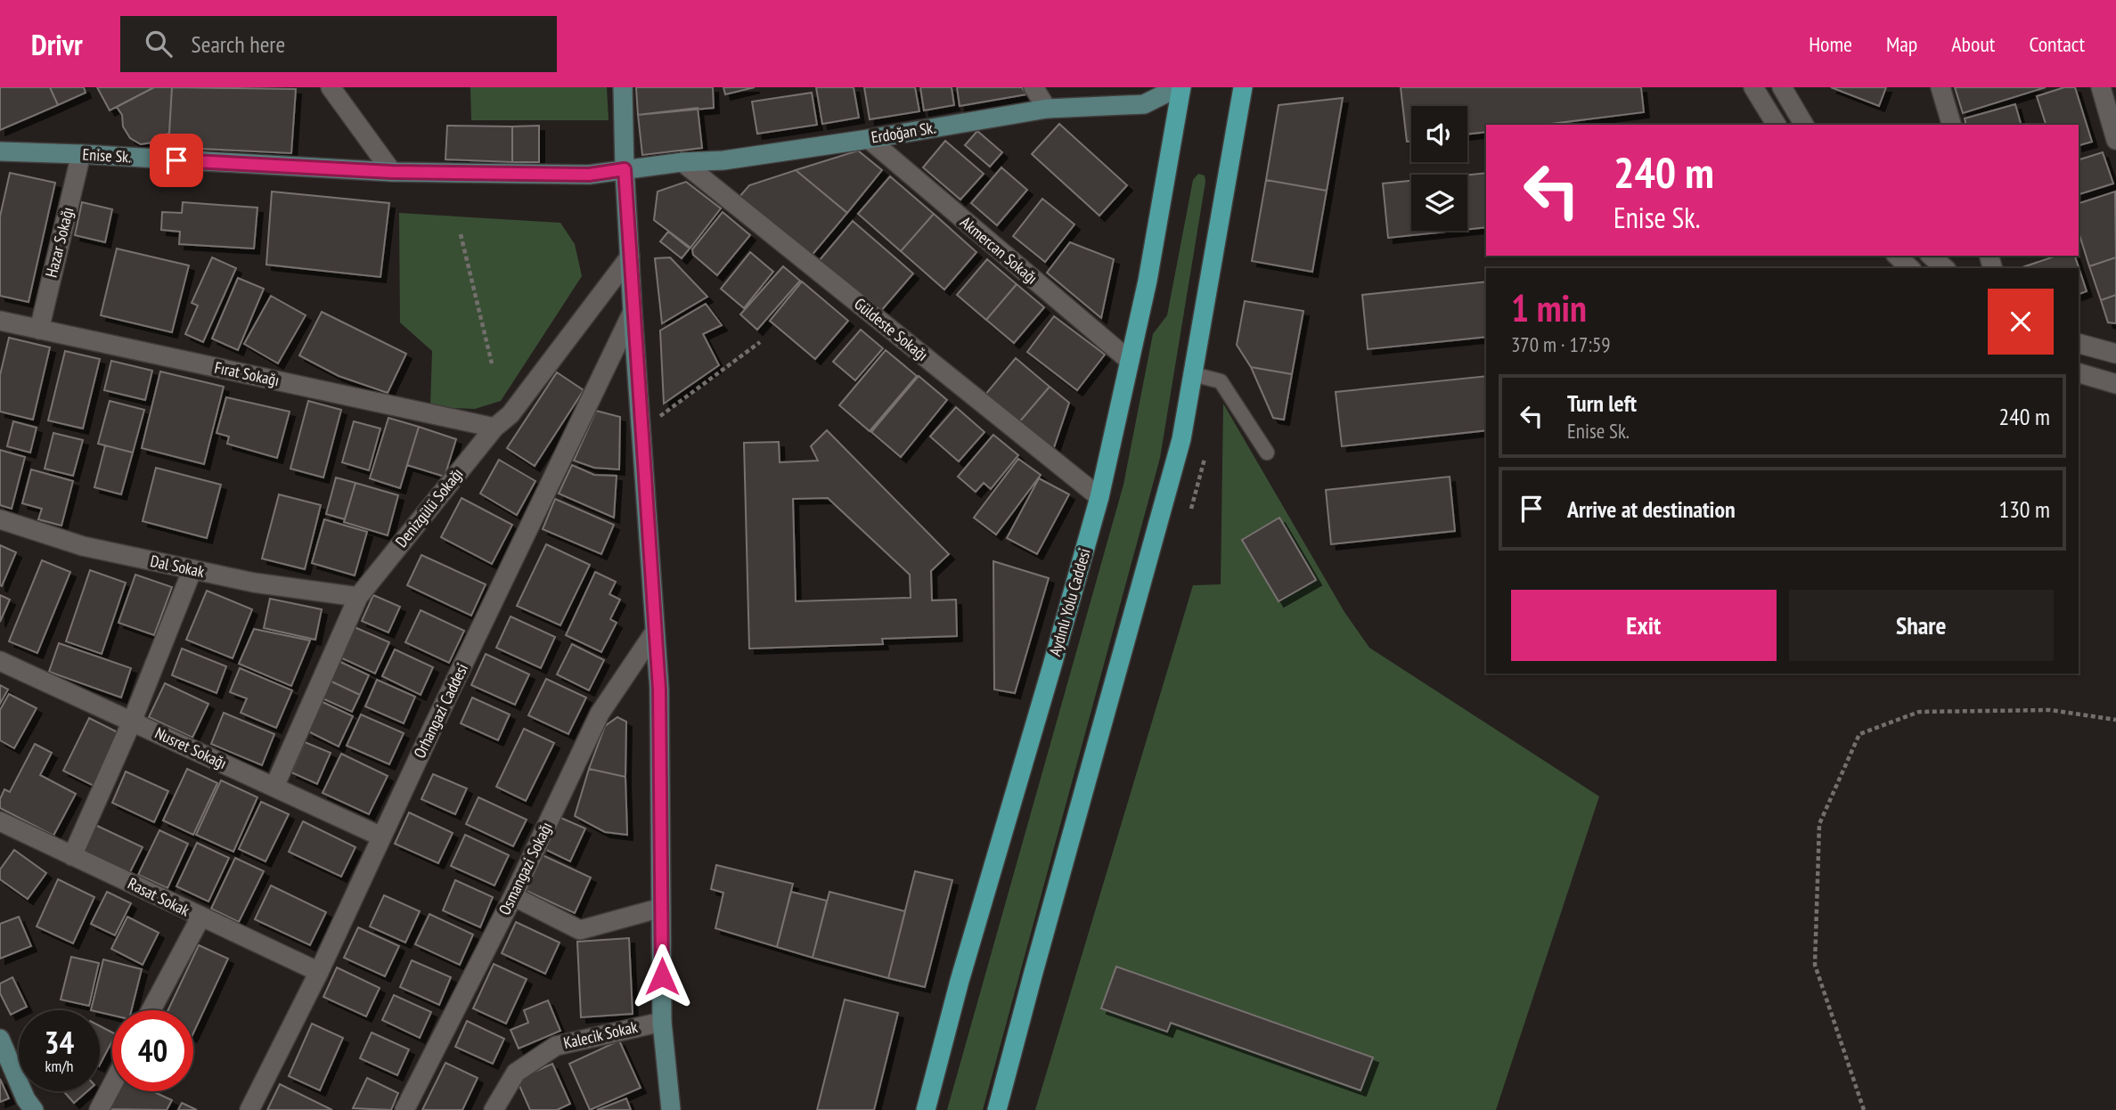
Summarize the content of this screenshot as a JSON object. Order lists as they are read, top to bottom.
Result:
{
  "streets": {
    "main road": ["Aydınlı Yolu Caddesi"],
    "street": [
      "Erdoğan Sk.",
      "Enise Sk.",
      "Hazar Sokağı",
      "Akmercan Sokağı",
      "Güldeste Sokağı",
      "Fırat Sokağı",
      "Denizgülü Sokağı",
      "Dal Sokak",
      "Orhangazi Caddesi",
      "Nusret Sokağı",
      "Osmangazi Sokağı",
      "Rasat Sokak",
      "Kalecik Sokak"
    ]
  },
  "crossings": [
    ["Erdoğan Sk.", "Enise Sk."],
    ["Erdoğan Sk.", "Akmercan Sokağı"],
    ["Erdoğan Sk.", "Güldeste Sokağı"],
    ["Erdoğan Sk.", "Aydınlı Yolu Caddesi"],
    ["Enise Sk.", "Hazar Sokağı"],
    ["Hazar Sokağı", "Fırat Sokağı"],
    ["Akmercan Sokağı", "Aydınlı Yolu Caddesi"],
    ["Güldeste Sokağı", "Aydınlı Yolu Caddesi"],
    ["Fırat Sokağı", "Denizgülü Sokağı"],
    ["Denizgülü Sokağı", "Dal Sokak"],
    ["Denizgülü Sokağı", "Nusret Sokağı"],
    ["Orhangazi Caddesi", "Nusret Sokağı"],
    ["Orhangazi Caddesi", "Rasat Sokak"]
  ],
  "page": {
    "header": "Drivr",
    "search": "Search here",
    "nav": [
      "Home",
      "Map",
      "About",
      "Contact"
    ],
    "turn": ["240 m", "Enise Sk."],
    "heading": ["1 min", "370 m · 17:59"],
    "list": [
      {
        "name": "Turn left",
        "note": "Enise Sk.",
        "value": "240 m"
      },
      {
        "name": "Arrive at destination",
        "value": "130 m"
      }
    ],
    "buttons": ["Exit", "Share"],
    "speed": "34 km/h",
    "limit": "40"
  }
}
